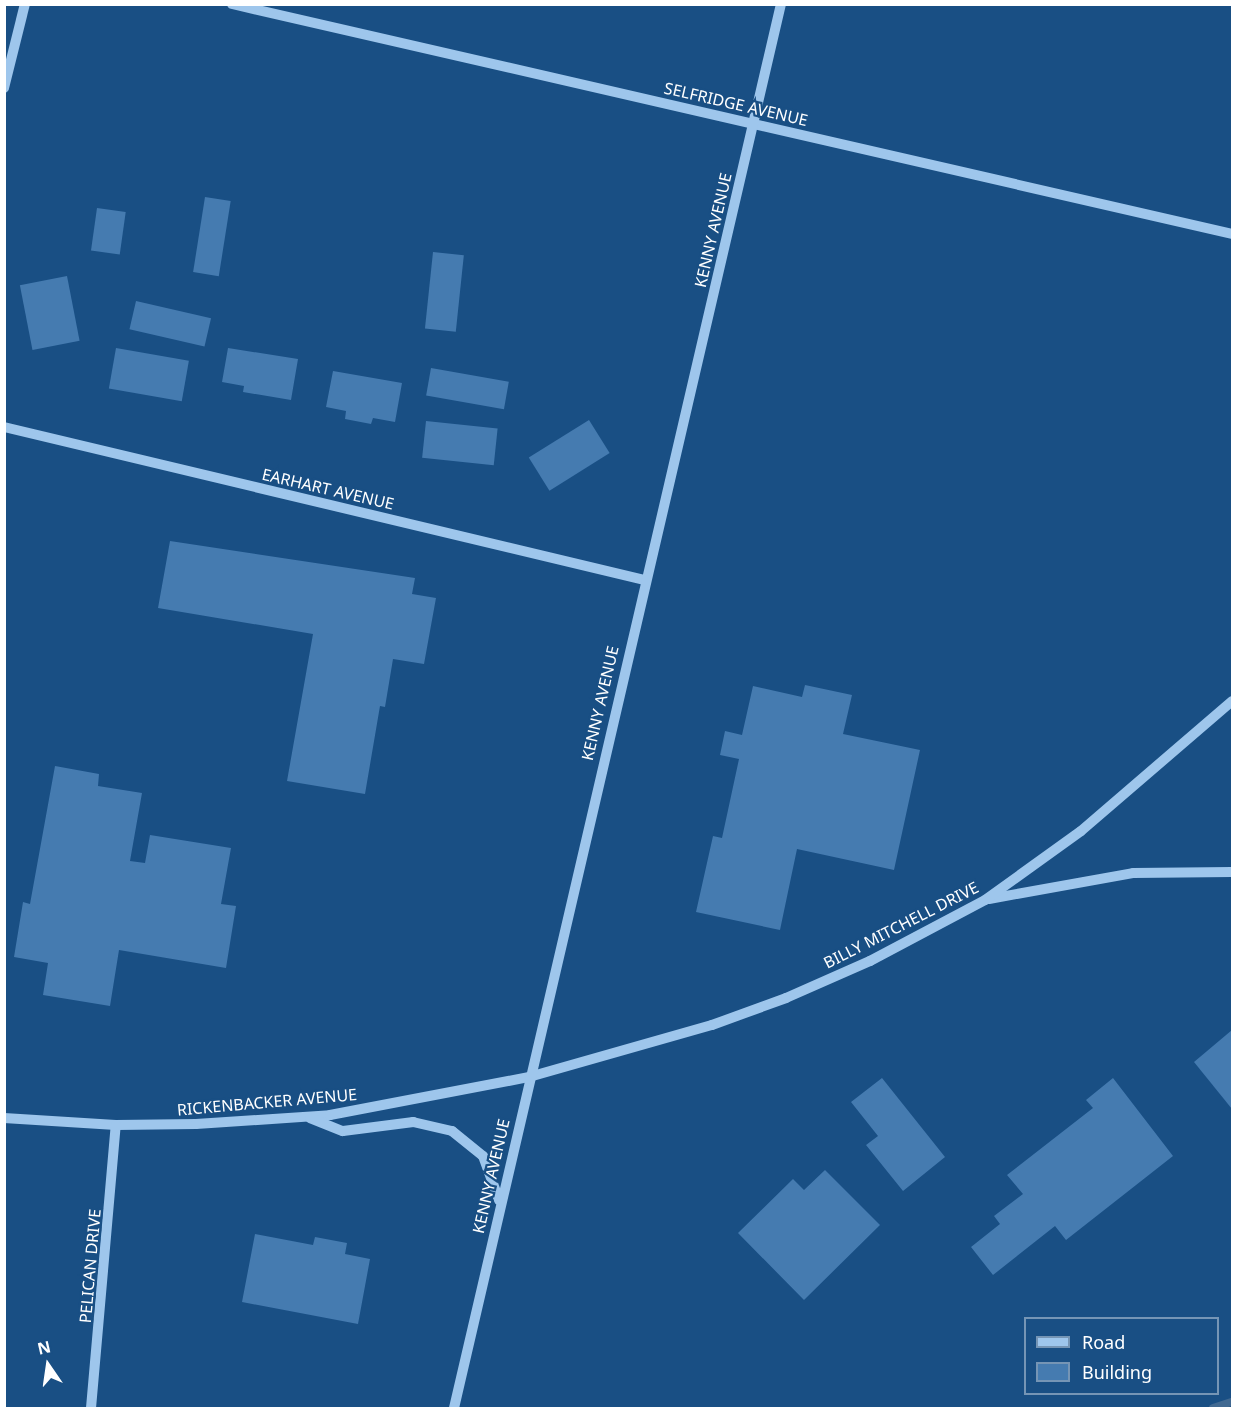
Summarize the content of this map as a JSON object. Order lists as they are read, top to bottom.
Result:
{
  "streets": {
    "street": [
      "SELFRIDGE AVENUE",
      "KENNY AVENUE",
      "EARHART AVENUE",
      "BILLY MITCHELL DRIVE",
      "RICKENBACKER AVENUE",
      "PELICAN DRIVE"
    ]
  },
  "crossings": [
    ["SELFRIDGE AVENUE", "KENNY AVENUE"],
    ["KENNY AVENUE", "EARHART AVENUE"],
    ["KENNY AVENUE", "BILLY MITCHELL DRIVE"],
    ["KENNY AVENUE", "RICKENBACKER AVENUE"],
    ["BILLY MITCHELL DRIVE", "RICKENBACKER AVENUE"],
    ["RICKENBACKER AVENUE", "PELICAN DRIVE"]
  ],
  "legend": ["Road", "Building"],
  "north": "top"
}
